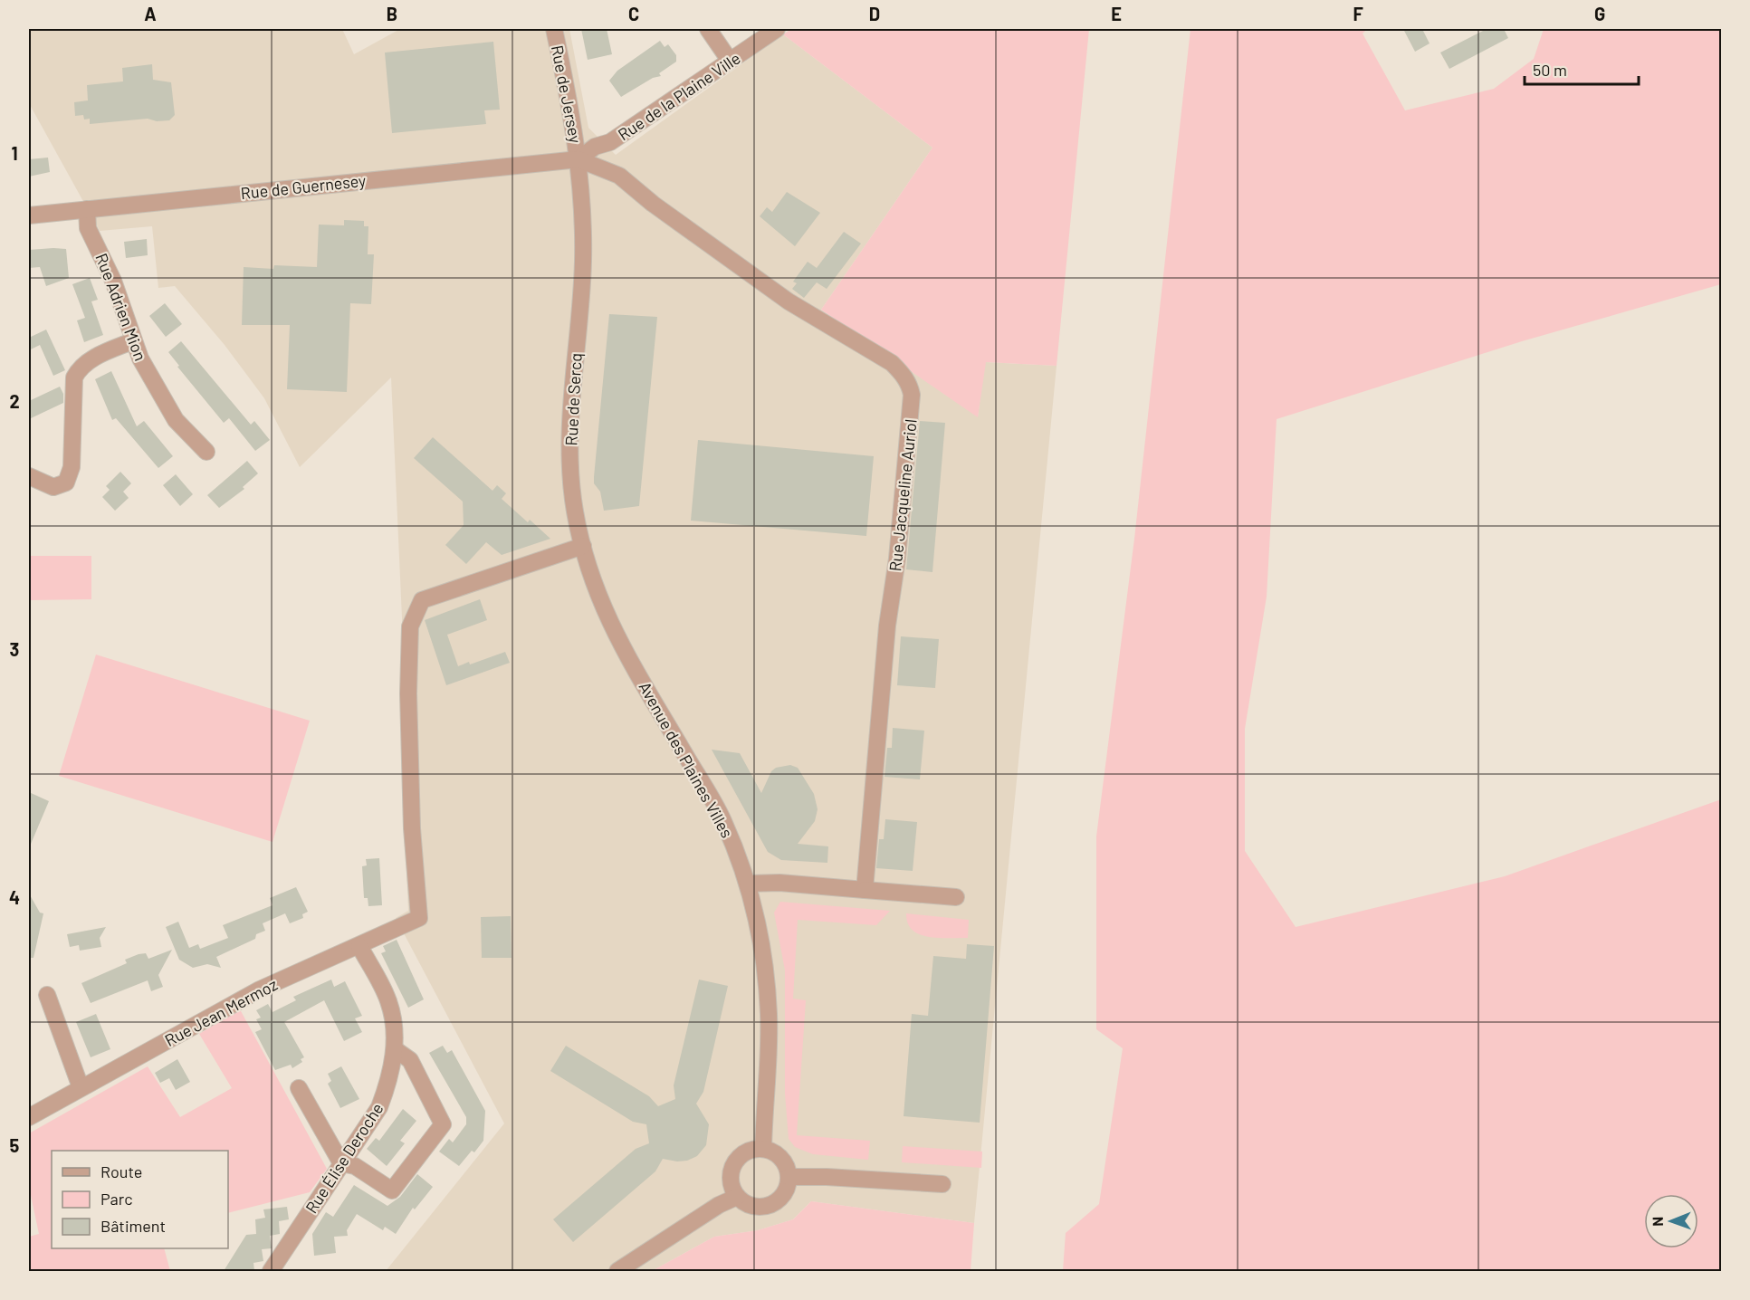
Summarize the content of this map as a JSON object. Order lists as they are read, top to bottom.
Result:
{
  "streets": {
    "street": [
      "Rue de Jersey",
      "Rue de la Plaine Ville",
      "Rue de Guernesey",
      "Rue Adrien Mion",
      "Rue de Sercq",
      "Rue Jacqueline Auriol",
      "Avenue des Plaines Villes",
      "Rue Jean Mermoz",
      "Rue Élise Deroche"
    ]
  },
  "crossings": [
    ["Rue de Jersey", "Rue de la Plaine Ville"],
    ["Rue de Jersey", "Rue de Guernesey"],
    ["Rue de Jersey", "Rue de Sercq"],
    ["Rue de Jersey", "Rue Jacqueline Auriol"],
    ["Rue de la Plaine Ville", "Rue de Guernesey"],
    ["Rue de la Plaine Ville", "Rue de Sercq"],
    ["Rue de la Plaine Ville", "Rue Jacqueline Auriol"],
    ["Rue de Guernesey", "Rue Adrien Mion"],
    ["Rue de Guernesey", "Rue de Sercq"],
    ["Rue de Guernesey", "Rue Jacqueline Auriol"],
    ["Rue de Sercq", "Rue Jacqueline Auriol"],
    ["Rue de Sercq", "Avenue des Plaines Villes"],
    ["Rue de Sercq", "Rue Jean Mermoz"],
    ["Rue Jean Mermoz", "Rue Élise Deroche"]
  ],
  "legend": ["Route", "Parc", "Bâtiment"],
  "scale_bar": "50 m",
  "north": "left",
  "grid": {
    "columns": [
      "A",
      "B",
      "C",
      "D",
      "E",
      "F",
      "G"
    ],
    "rows": [
      "1",
      "2",
      "3",
      "4",
      "5"
    ]
  }
}
